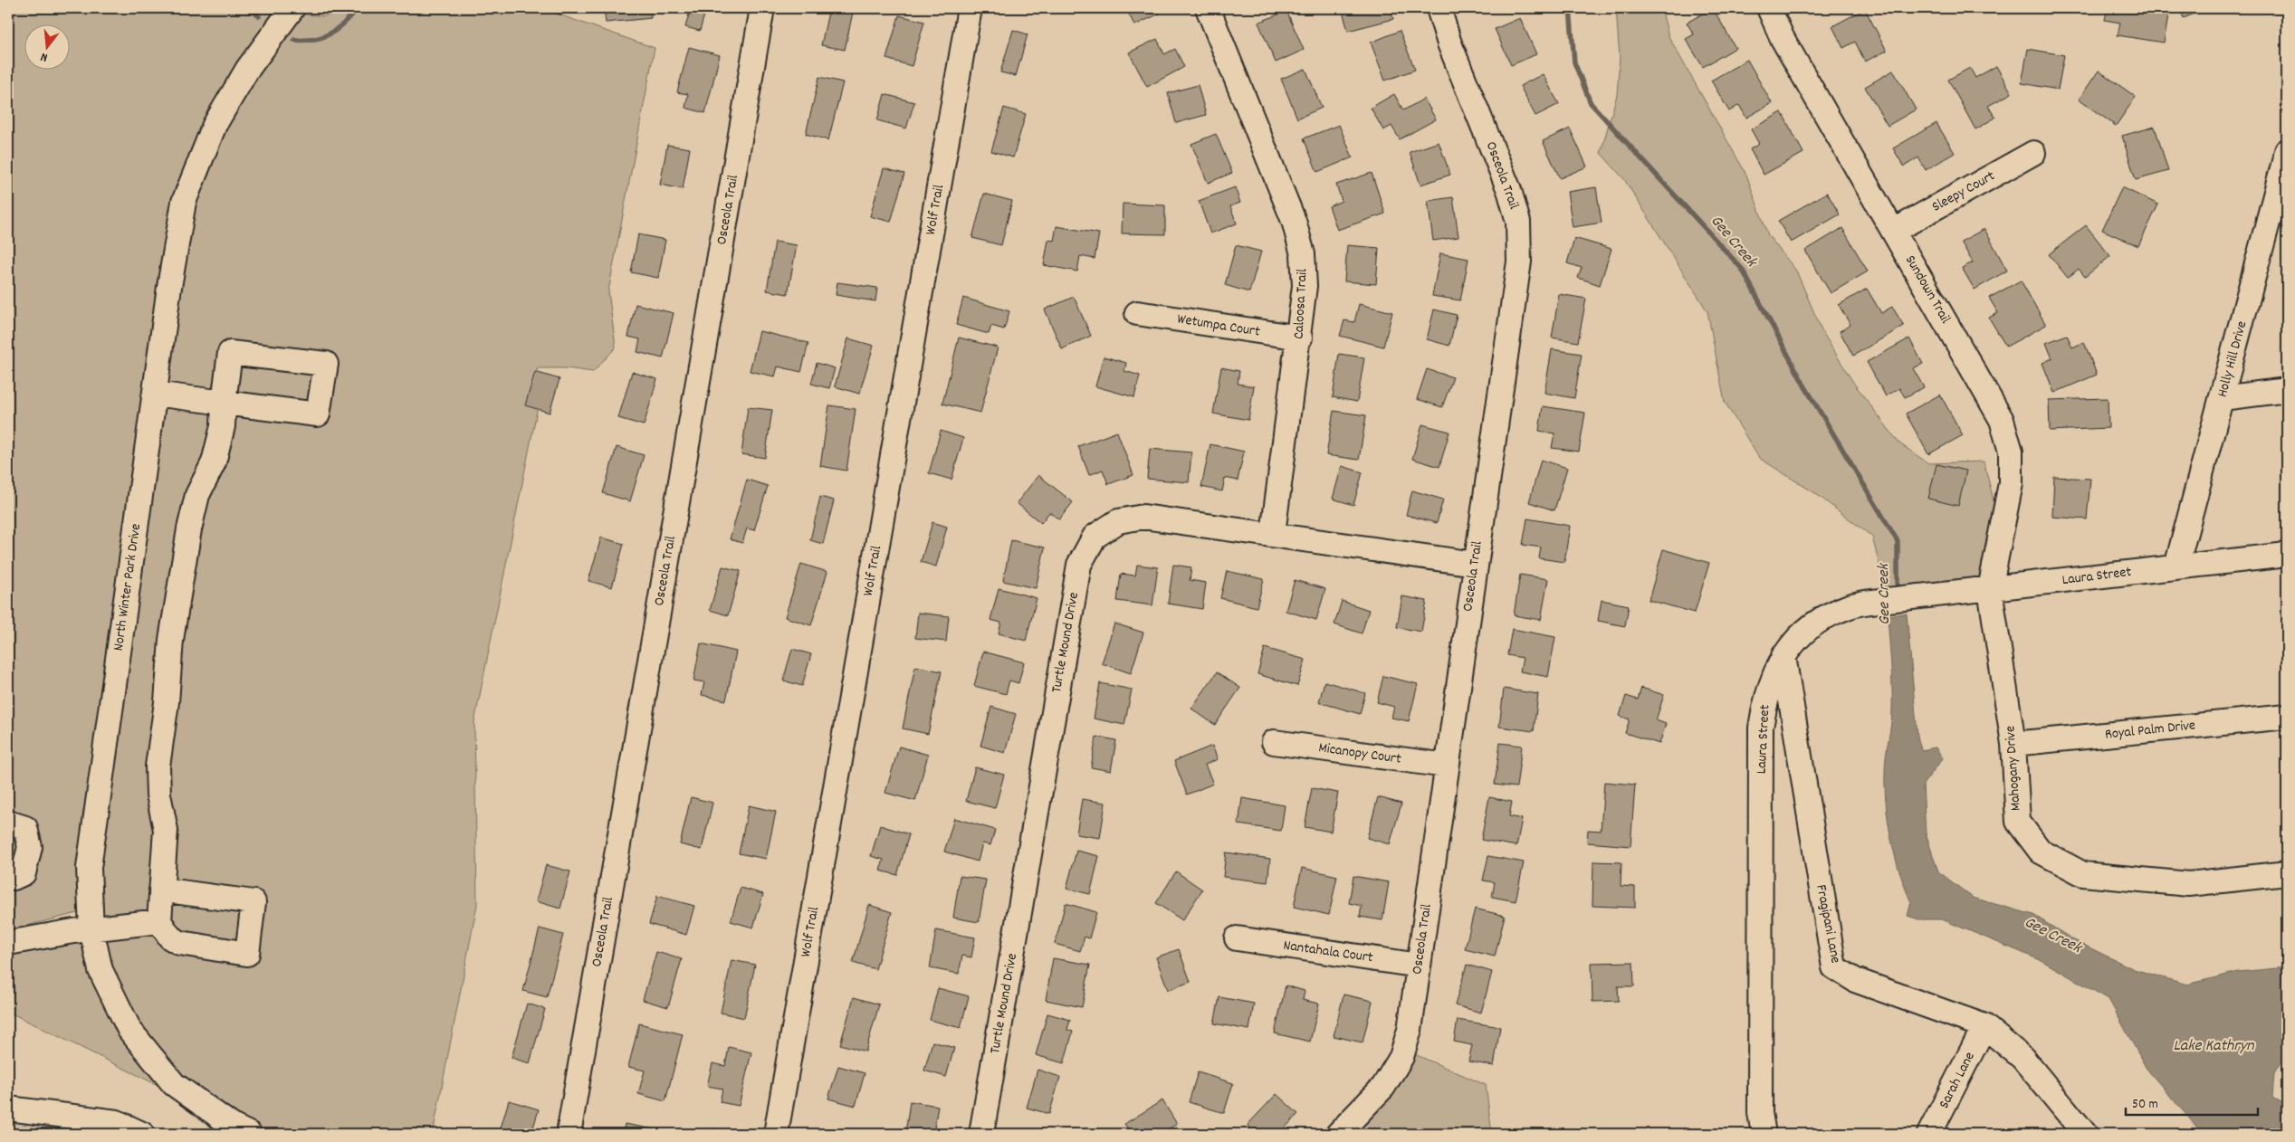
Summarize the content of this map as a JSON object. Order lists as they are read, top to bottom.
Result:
{
  "streets": {
    "street": [
      "Osceola Trail",
      "Sleepy Court",
      "Wolf Trail",
      "Sundown Trail",
      "Caloosa Trail",
      "Wetumpa Court",
      "Holly Hill Drive",
      "Laura Street",
      "North Winter Park Drive",
      "Turtle Mound Drive",
      "Royal Palm Drive",
      "Micanopy Court",
      "Mahogany Drive",
      "Fragipani Lane",
      "Nantahala Court",
      "Sarah Lane"
    ]
  },
  "crossings": [
    ["Osceola Trail", "Turtle Mound Drive"],
    ["Osceola Trail", "Micanopy Court"],
    ["Osceola Trail", "Nantahala Court"],
    ["Sleepy Court", "Sundown Trail"],
    ["Sundown Trail", "Laura Street"],
    ["Sundown Trail", "Mahogany Drive"],
    ["Caloosa Trail", "Wetumpa Court"],
    ["Caloosa Trail", "Turtle Mound Drive"],
    ["Holly Hill Drive", "Laura Street"],
    ["Laura Street", "Mahogany Drive"],
    ["Laura Street", "Fragipani Lane"],
    ["Royal Palm Drive", "Mahogany Drive"],
    ["Fragipani Lane", "Sarah Lane"]
  ],
  "water": ["Gee Creek", "Lake Kathryn"],
  "scale_bar": "50 m",
  "north": "bottom"
}
